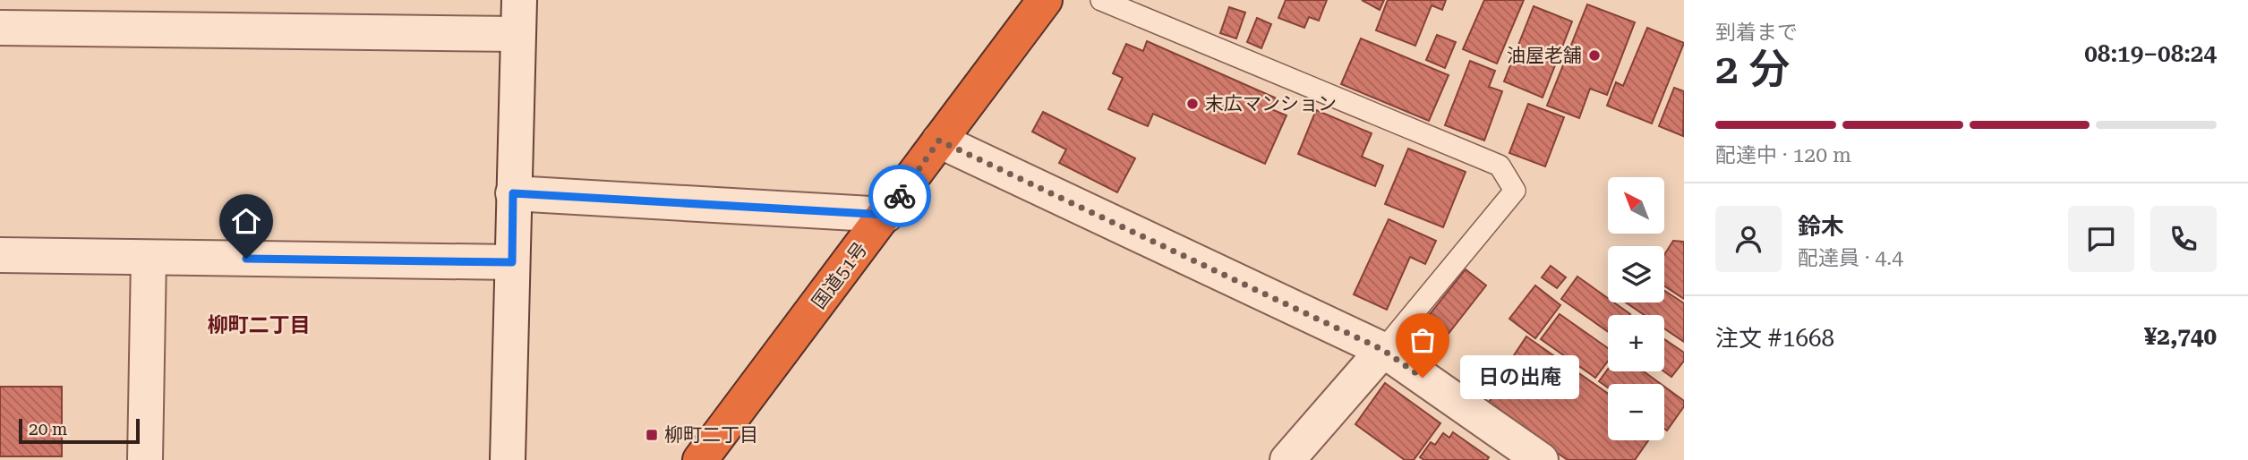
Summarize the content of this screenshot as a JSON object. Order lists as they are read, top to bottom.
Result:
{
  "streets": {
    "highway": ["国道51号"]
  },
  "districts": ["柳町二丁目"],
  "places": {
    "other": ["油屋老舗", "末広マンション", "日の出庵"],
    "transit": ["柳町二丁目"]
  },
  "scale_bar": "20 m",
  "north": "top left",
  "page": {
    "heading": ["2 分", "到着まで", "08:19–08:24"],
    "panel": [
      "鈴木",
      "配達員 · 4.4",
      "注文 #1668",
      "¥2,740"
    ],
    "bar": "配達中 · 120 m",
    "map_buttons": ["+", "−"],
    "bubble": "日の出庵",
    "scale": "20 m"
  }
}
